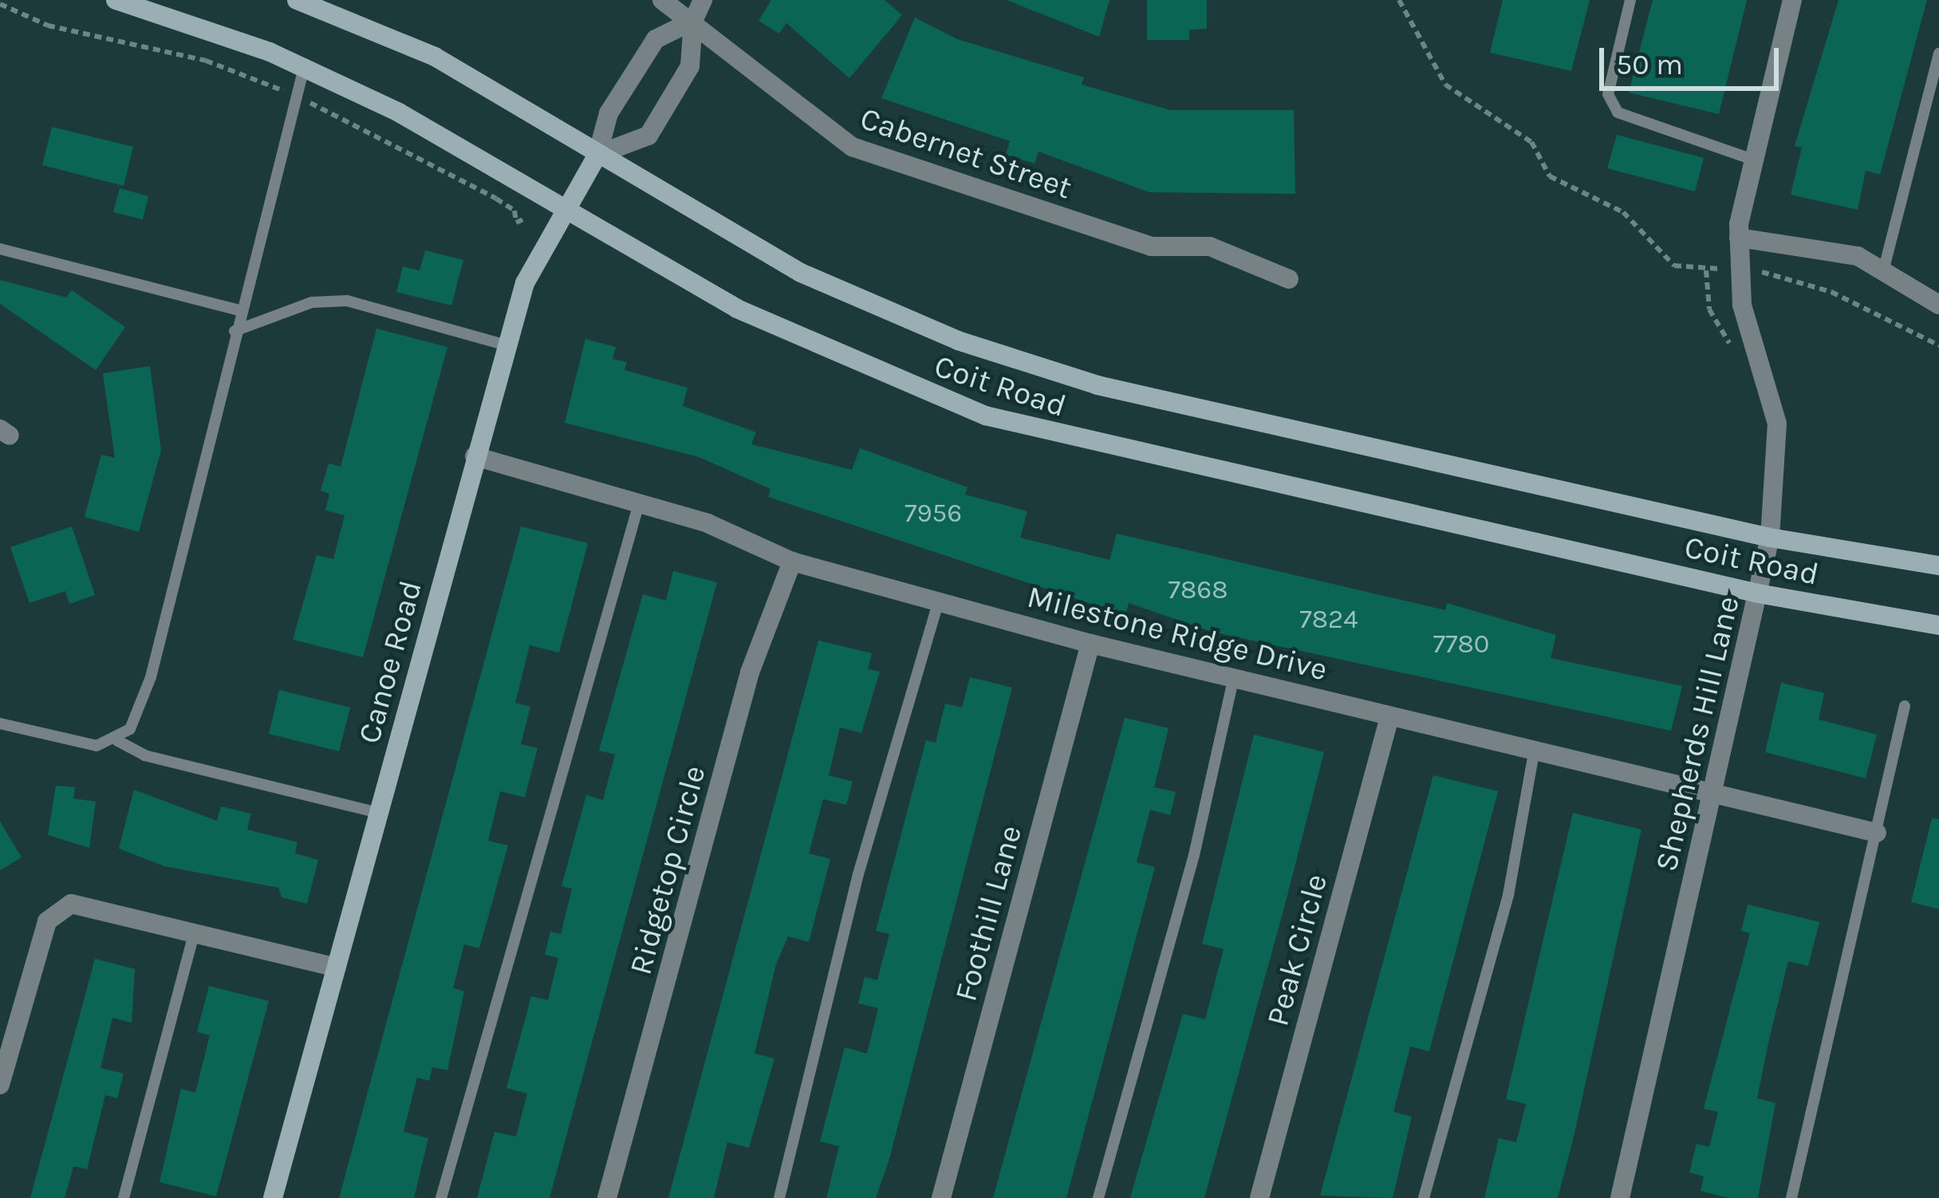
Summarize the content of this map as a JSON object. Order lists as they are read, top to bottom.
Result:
{
  "streets": {
    "main road": ["Coit Road", "Canoe Road"],
    "street": [
      "Cabernet Street",
      "Milestone Ridge Drive",
      "Shepherds Hill Lane",
      "Ridgetop Circle",
      "Foothill Lane",
      "Peak Circle"
    ]
  },
  "crossings": [
    ["Cabernet Street", "Canoe Road"],
    ["Coit Road", "Canoe Road"],
    ["Coit Road", "Shepherds Hill Lane"],
    ["Milestone Ridge Drive", "Canoe Road"],
    ["Milestone Ridge Drive", "Shepherds Hill Lane"],
    ["Milestone Ridge Drive", "Ridgetop Circle"],
    ["Milestone Ridge Drive", "Foothill Lane"],
    ["Milestone Ridge Drive", "Peak Circle"]
  ],
  "house_numbers": [
    "7956",
    "7868",
    "7824",
    "7780"
  ],
  "scale_bar": "50 m"
}
